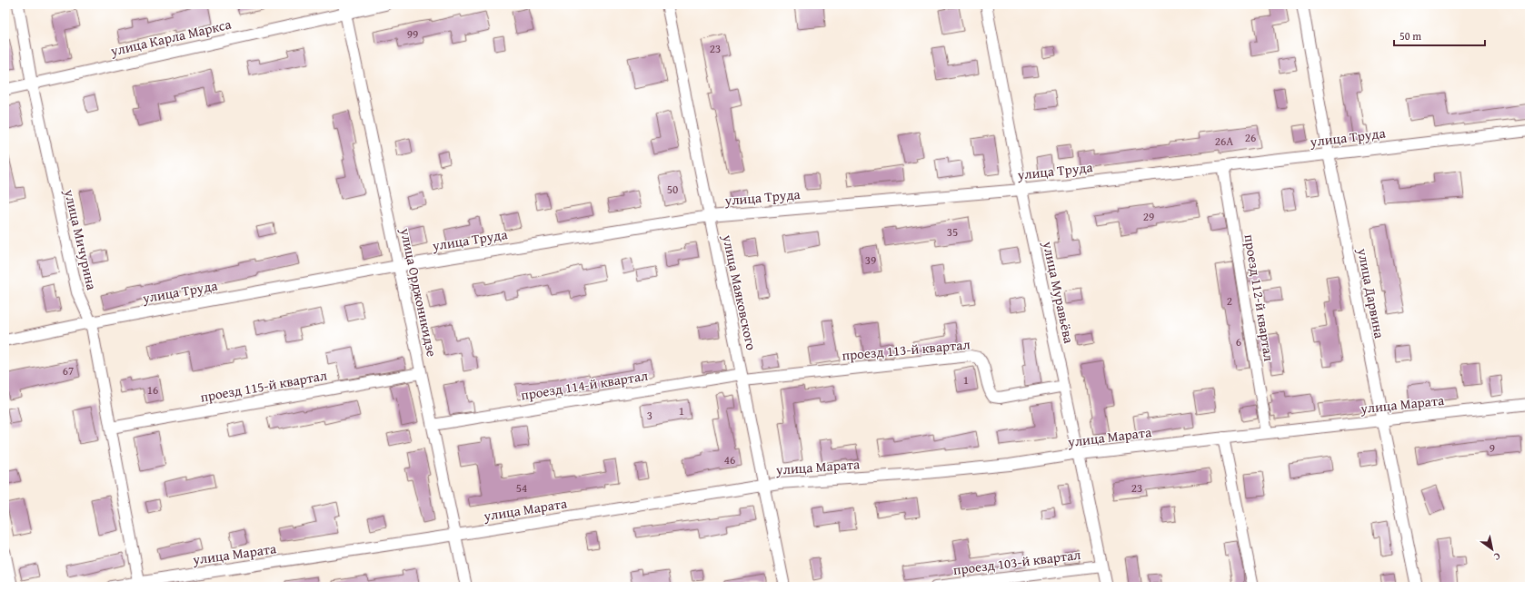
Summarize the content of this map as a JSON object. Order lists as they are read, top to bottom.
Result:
{
  "streets": {
    "street": [
      "улица Карла Маркса",
      "улица Труда",
      "улица Мичурина",
      "улица Орджоникидзе",
      "улица Маяковского",
      "улица Муравьёва",
      "улица Дарвина",
      "проезд 112-й квартал",
      "проезд 113-й квартал",
      "проезд 114-й квартал",
      "проезд 115-й квартал",
      "улица Марата",
      "проезд 103-й квартал"
    ]
  },
  "crossings": [
    ["улица Карла Маркса", "улица Мичурина"],
    ["улица Карла Маркса", "улица Орджоникидзе"],
    ["улица Труда", "улица Мичурина"],
    ["улица Труда", "улица Орджоникидзе"],
    ["улица Труда", "улица Маяковского"],
    ["улица Труда", "улица Муравьёва"],
    ["улица Труда", "улица Дарвина"],
    ["улица Труда", "проезд 112-й квартал"],
    ["улица Мичурина", "проезд 115-й квартал"],
    ["улица Мичурина", "улица Марата"],
    ["улица Орджоникидзе", "проезд 114-й квартал"],
    ["улица Орджоникидзе", "проезд 115-й квартал"],
    ["улица Орджоникидзе", "улица Марата"],
    ["улица Маяковского", "проезд 113-й квартал"],
    ["улица Маяковского", "проезд 114-й квартал"],
    ["улица Маяковского", "улица Марата"],
    ["улица Муравьёва", "проезд 113-й квартал"],
    ["улица Муравьёва", "улица Марата"],
    ["улица Муравьёва", "проезд 103-й квартал"],
    ["улица Дарвина", "улица Марата"],
    ["проезд 112-й квартал", "улица Марата"],
    ["проезд 113-й квартал", "проезд 114-й квартал"]
  ],
  "house_numbers": [
    "99",
    "23",
    "26",
    "26А",
    "50",
    "29",
    "35",
    "39",
    "2",
    "6",
    "67",
    "1",
    "16",
    "1",
    "3",
    "9",
    "46",
    "54",
    "23"
  ],
  "scale_bar": "50 m",
  "north": "bottom right"
}
